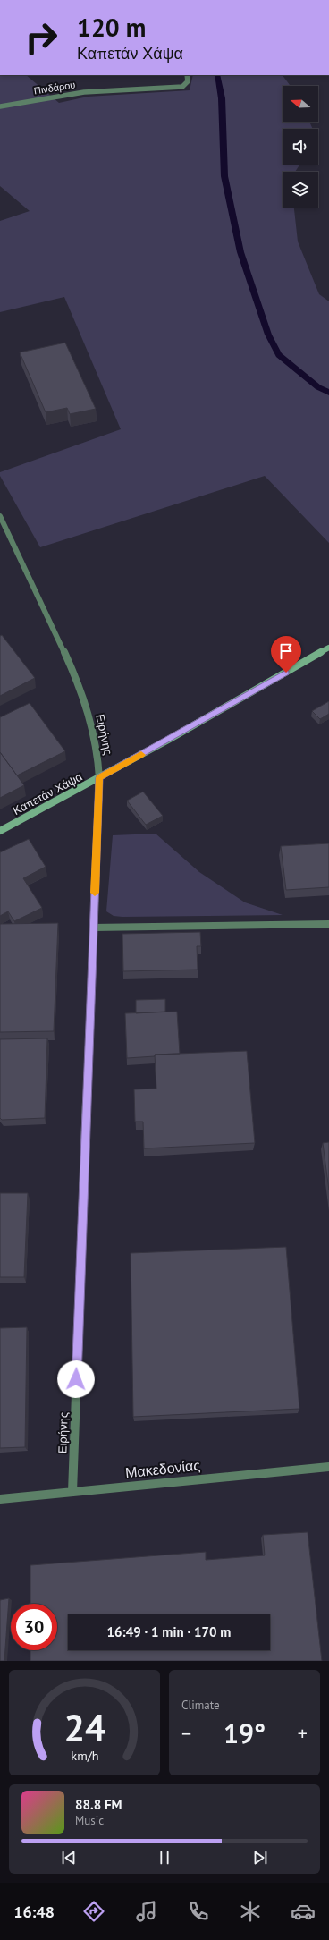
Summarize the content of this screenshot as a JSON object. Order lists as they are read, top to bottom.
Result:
{
  "streets": {
    "main road": ["Καπετάν Χάψα"],
    "street": ["Πινδάρου", "Ειρήνης", "Μακεδονίας"]
  },
  "crossings": [
    ["Ειρήνης", "Καπετάν Χάψα"],
    ["Ειρήνης", "Μακεδονίας"]
  ],
  "north": "left",
  "page": {
    "turn": ["120 m", "Καπετάν Χάψα"],
    "limit": "30",
    "trip": "16:49 · 1 min · 170 m",
    "tile": "Climate",
    "heat": ["−", "19°", "+"],
    "song": ["88.8 FM", "Music"],
    "tabs": "16:48",
    "gauge": ["24", "km/h"]
  }
}
